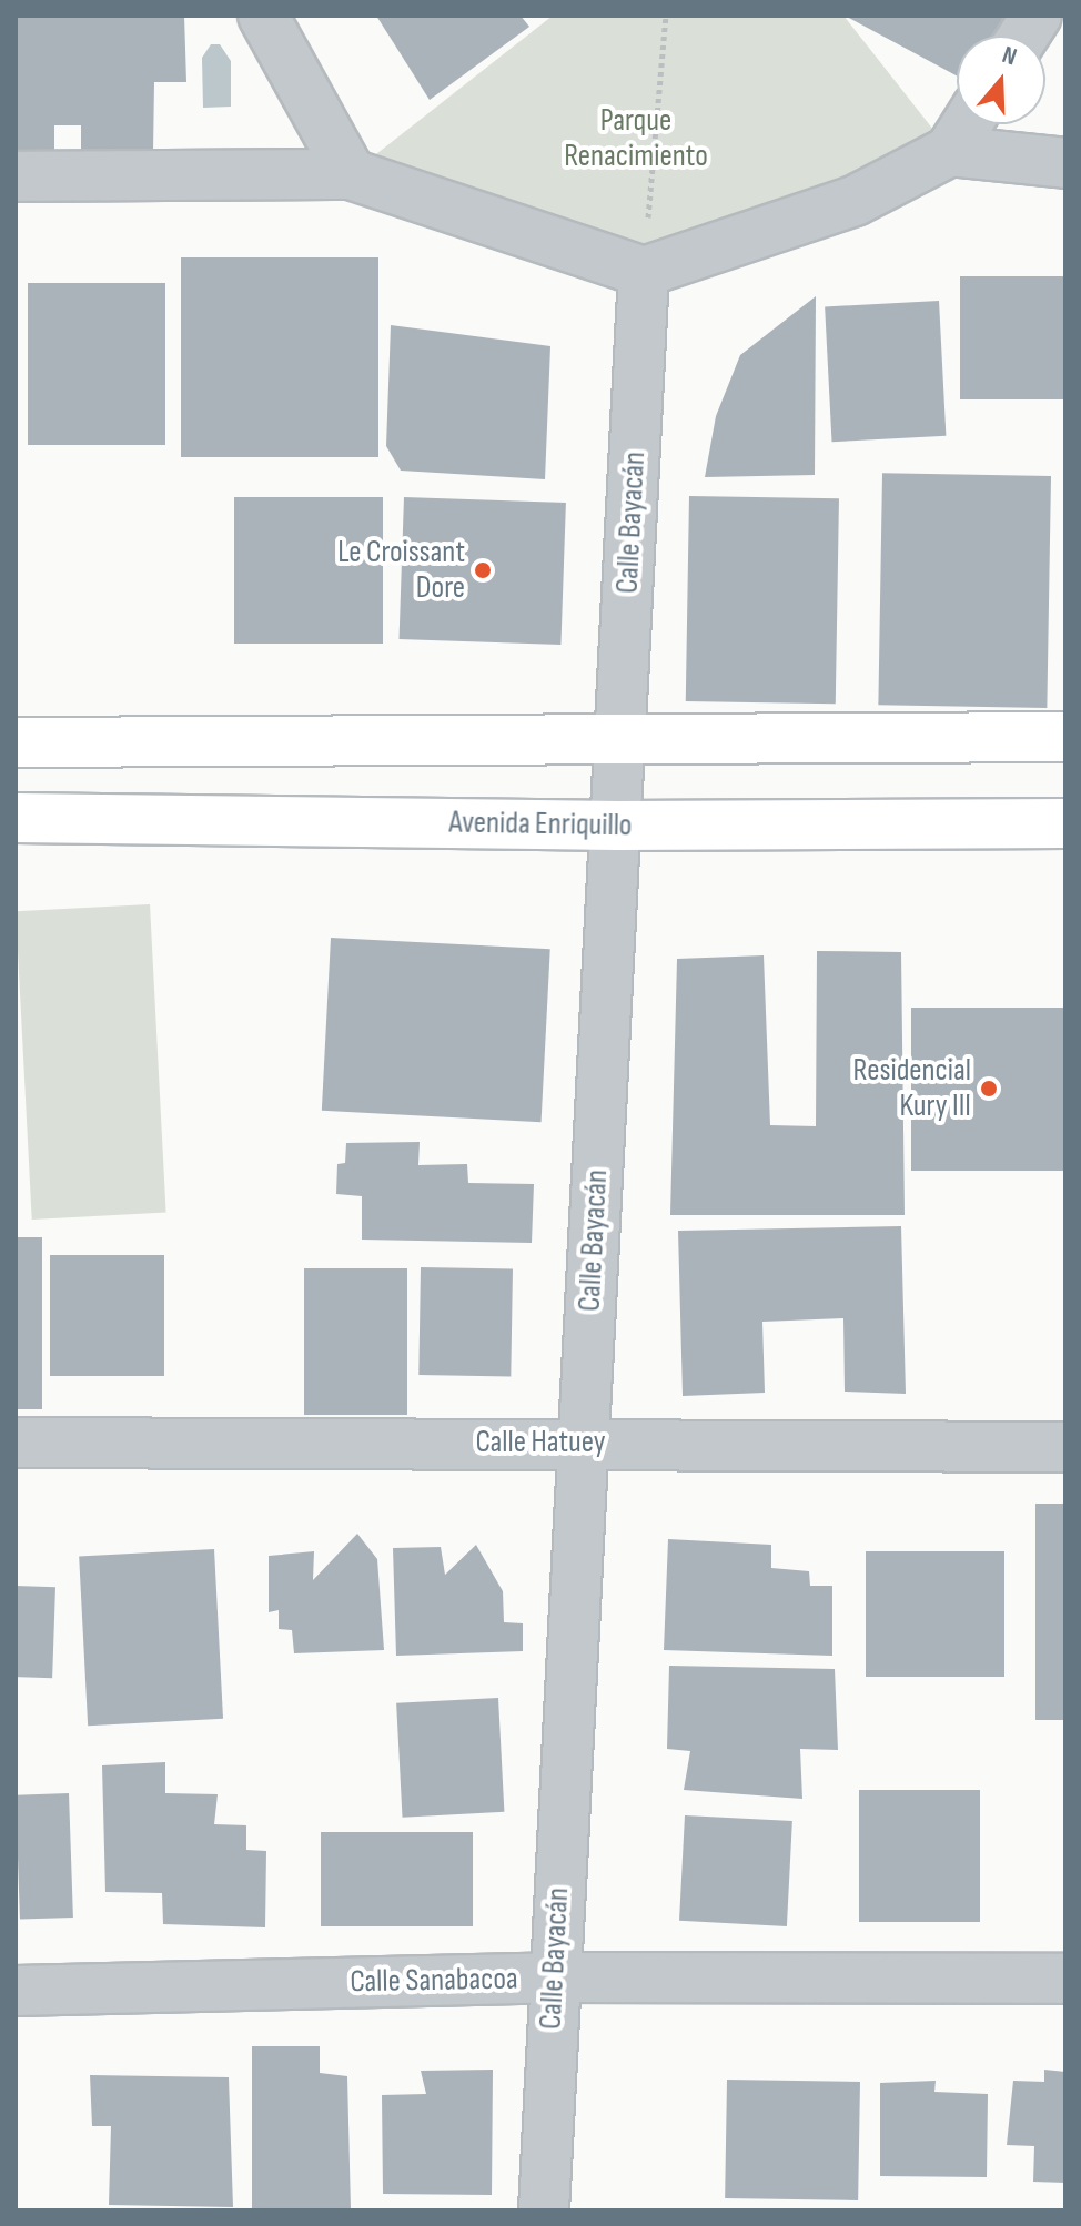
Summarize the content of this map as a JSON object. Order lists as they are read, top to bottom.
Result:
{
  "streets": {
    "main road": ["Avenida Enriquillo"],
    "street": ["Calle Bayacán", "Calle Hatuey", "Calle Sanabacoa"]
  },
  "crossings": [
    ["Calle Bayacán", "Avenida Enriquillo"],
    ["Calle Bayacán", "Calle Hatuey"],
    ["Calle Bayacán", "Calle Sanabacoa"]
  ],
  "parks": ["Parque Renacimiento"],
  "places": ["Le Croissant Dore", "Residencial Kury III"],
  "north": "top"
}
